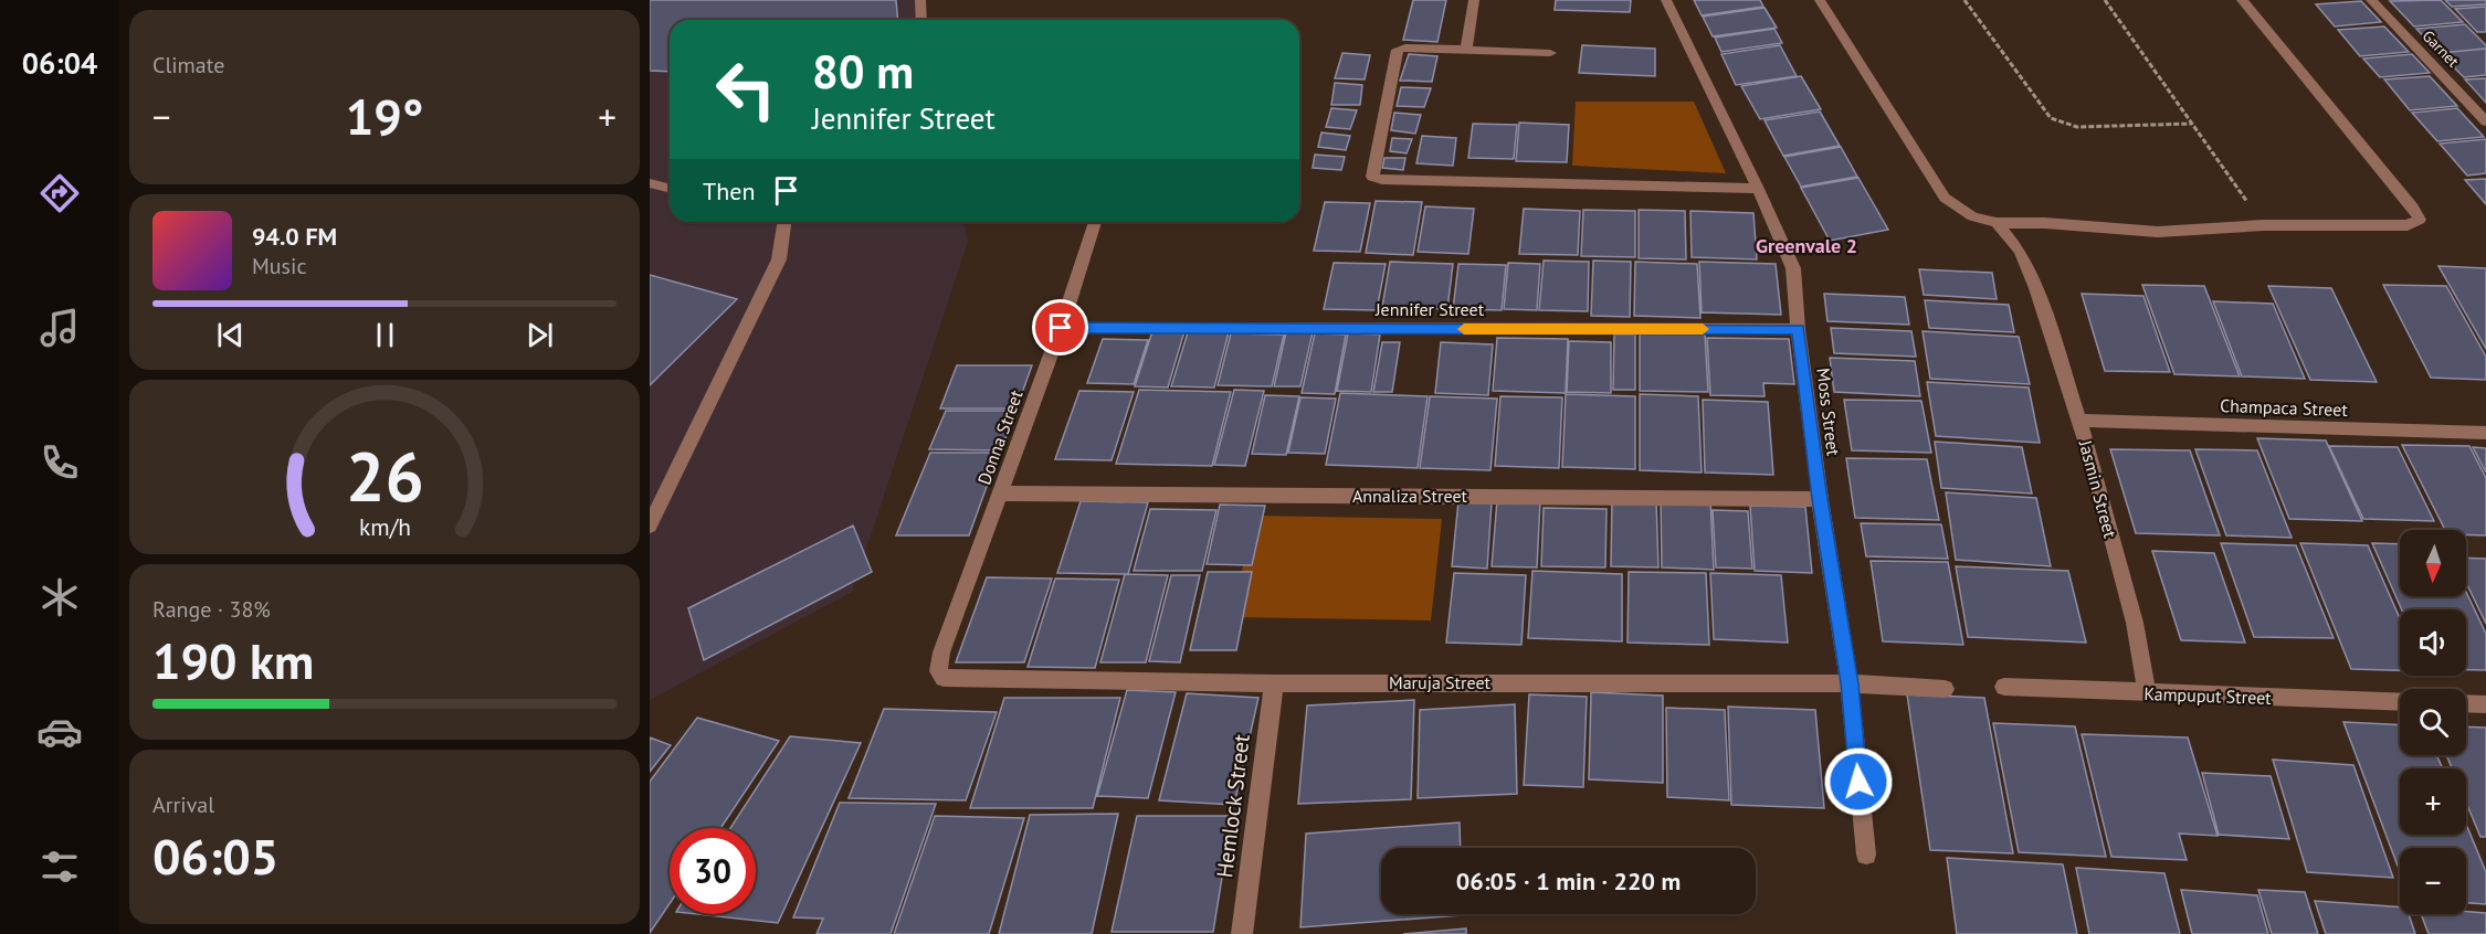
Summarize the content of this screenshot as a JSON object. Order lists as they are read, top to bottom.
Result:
{
  "streets": {
    "street": [
      "Garnet",
      "Jennifer Street",
      "Champaca Street",
      "Moss Street",
      "Donna Street",
      "Jasmin Street",
      "Annaliza Street",
      "Maruja Street",
      "Kampuput Street",
      "Hemlock Street"
    ]
  },
  "crossings": [
    ["Jennifer Street", "Moss Street"],
    ["Jennifer Street", "Donna Street"],
    ["Champaca Street", "Jasmin Street"],
    ["Moss Street", "Annaliza Street"],
    ["Moss Street", "Maruja Street"],
    ["Donna Street", "Annaliza Street"],
    ["Donna Street", "Maruja Street"],
    ["Jasmin Street", "Kampuput Street"],
    ["Maruja Street", "Hemlock Street"]
  ],
  "districts": ["Greenvale 2"],
  "north": "bottom",
  "page": {
    "tabs": "06:04",
    "tile": [
      "Climate",
      ["Range · 38%", "190 km"],
      ["Arrival", "06:05"]
    ],
    "turn": ["80 m", "Jennifer Street"],
    "heat": ["−", "19°", "+"],
    "then": "Then",
    "song": ["94.0 FM", "Music"],
    "map_buttons": ["+", "−"],
    "limit": "30",
    "trip": "06:05 · 1 min · 220 m",
    "gauge": ["26", "km/h"]
  }
}
